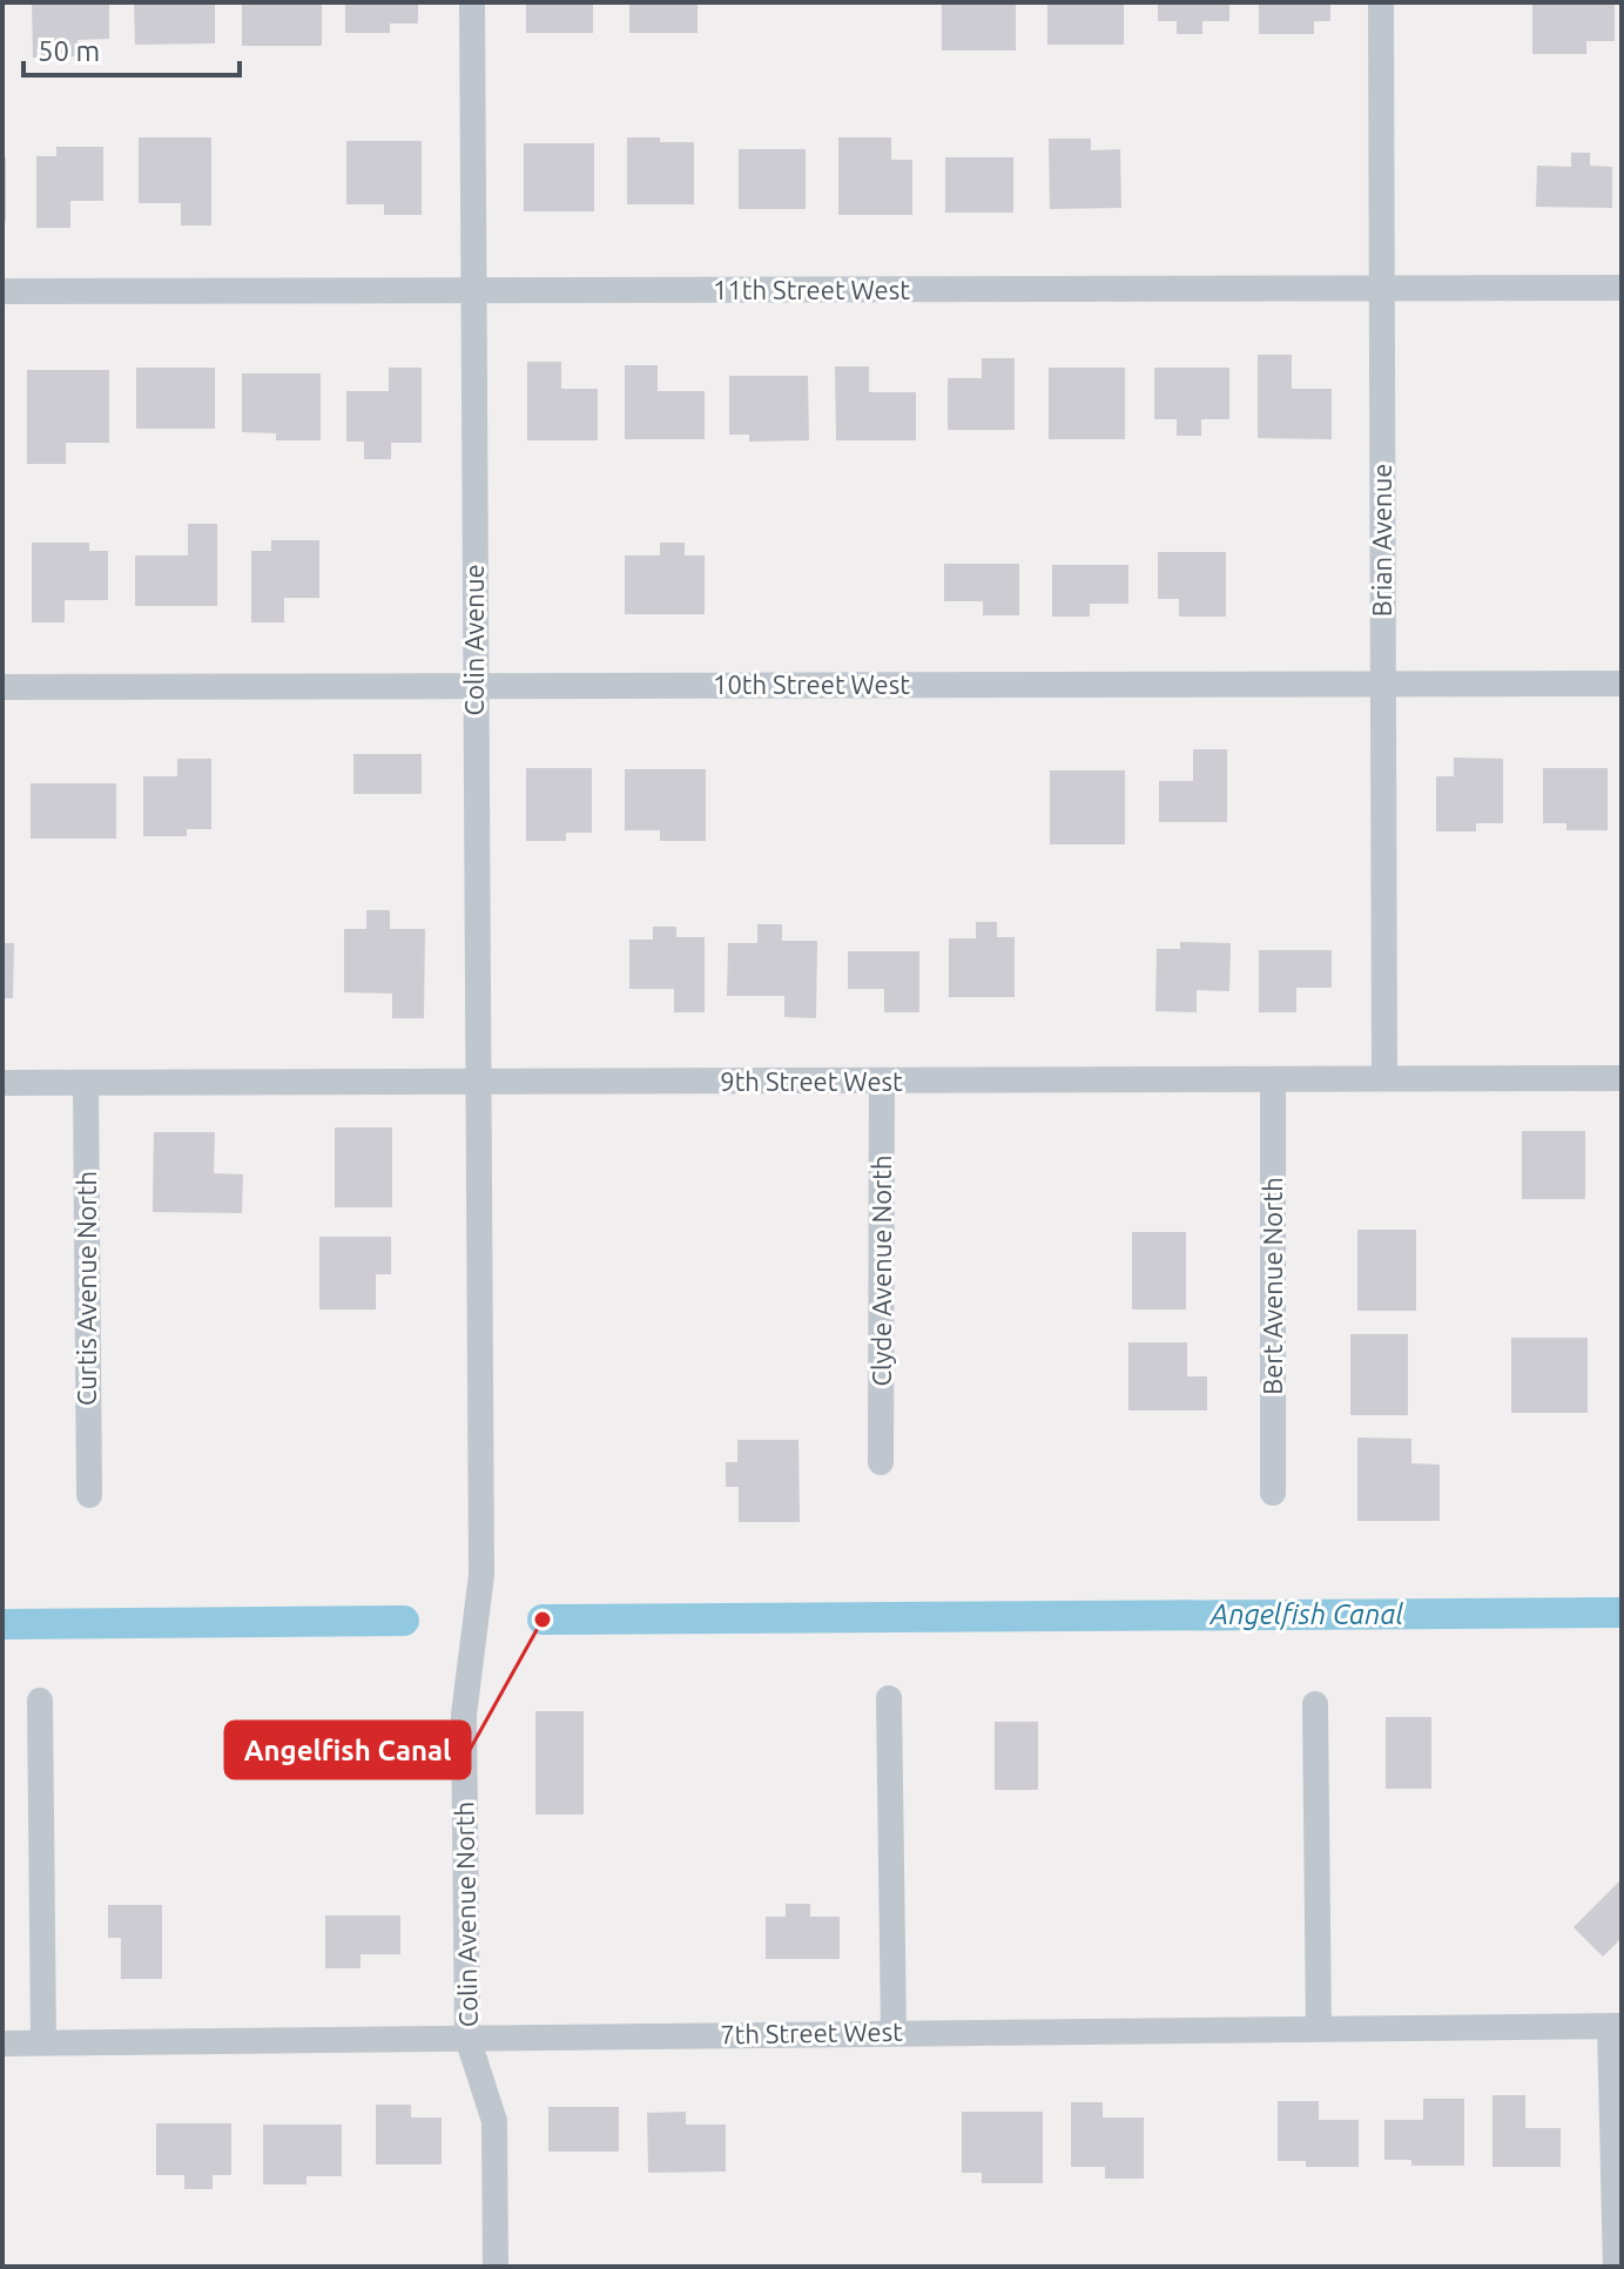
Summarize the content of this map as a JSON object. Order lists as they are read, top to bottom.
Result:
{
  "streets": {
    "street": [
      "11th Street West",
      "Brian Avenue",
      "Colin Avenue",
      "10th Street West",
      "9th Street West",
      "Clyde Avenue North",
      "Bert Avenue North",
      "Curtis Avenue North",
      "Colin Avenue North",
      "7th Street West"
    ]
  },
  "crossings": [
    ["11th Street West", "Brian Avenue"],
    ["11th Street West", "Colin Avenue"],
    ["Brian Avenue", "10th Street West"],
    ["Brian Avenue", "9th Street West"],
    ["Colin Avenue", "10th Street West"],
    ["Colin Avenue", "9th Street West"],
    ["Colin Avenue", "Colin Avenue North"],
    ["9th Street West", "Clyde Avenue North"],
    ["9th Street West", "Bert Avenue North"],
    ["9th Street West", "Curtis Avenue North"],
    ["Colin Avenue North", "7th Street West"]
  ],
  "water": ["Angelfish Canal"],
  "places": ["Angelfish Canal"],
  "scale_bar": "50 m"
}
